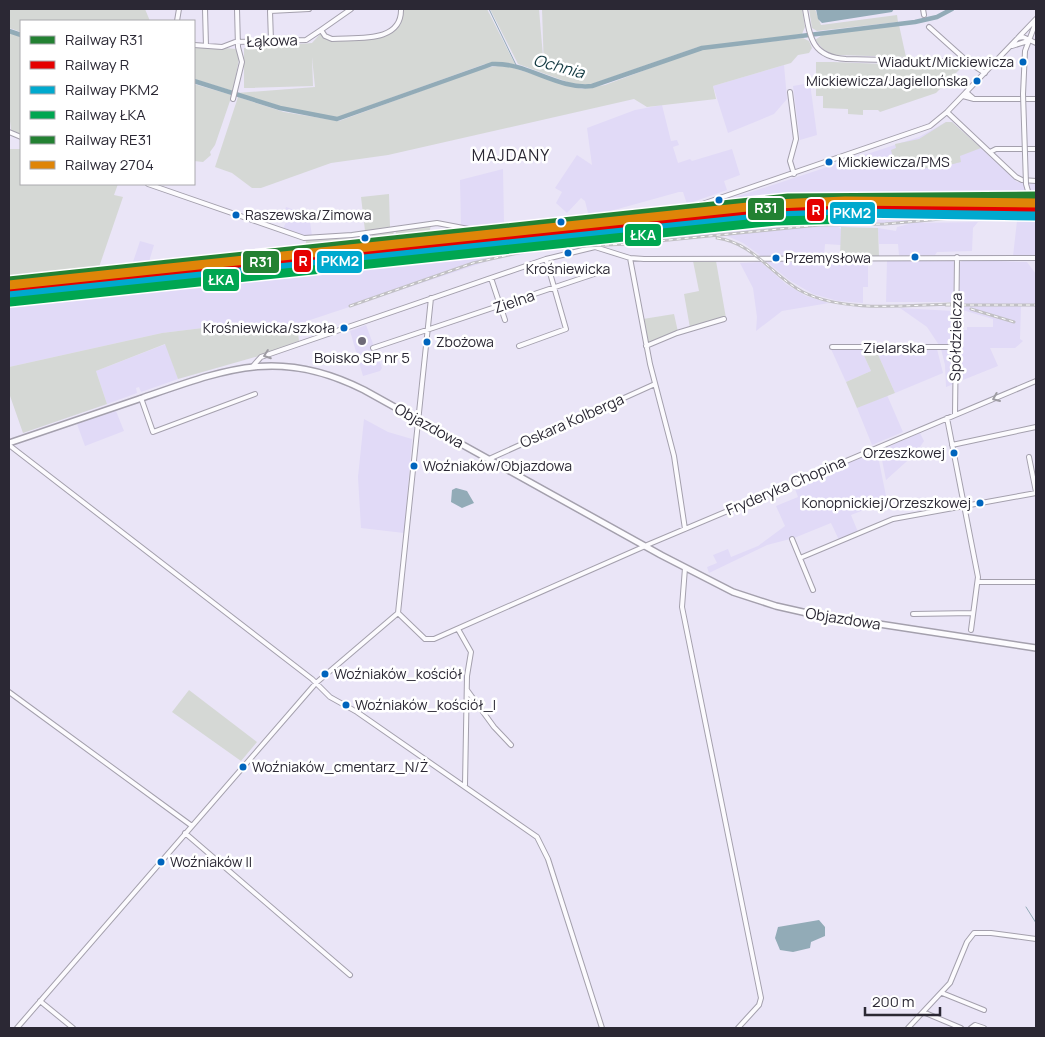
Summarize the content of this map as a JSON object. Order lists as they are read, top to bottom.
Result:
{
  "streets": {
    "main road": ["Objazdowa"],
    "street": [
      "Łąkowa",
      "Zielna",
      "Spółdzielcza",
      "Zielarska",
      "Oskara Kolberga",
      "Fryderyka Chopina"
    ]
  },
  "crossings": [
    ["Spółdzielcza", "Zielarska"],
    ["Spółdzielcza", "Fryderyka Chopina"],
    ["Oskara Kolberga", "Objazdowa"],
    ["Objazdowa", "Fryderyka Chopina"]
  ],
  "districts": ["MAJDANY"],
  "water": ["Ochnia"],
  "places": [
    "Wiadukt/Mickiewicza",
    "Mickiewicza/Jagiellońska",
    "Mickiewicza/PMS",
    "Raszewska/Zimowa",
    "Krośniewicka",
    "Przemysłowa",
    "Krośniewicka/szkoła",
    "Boisko SP nr 5",
    "Zbożowa",
    "Orzeszkowej",
    "Woźniaków/Objazdowa",
    "Konopnickiej/Orzeszkowej",
    "Woźniaków_kościół",
    "Woźniaków_kościół_I",
    "Woźniaków_cmentarz_N/Ż",
    "Woźniaków II"
  ],
  "lines": [
    "rail line RE31",
    "rail line 2704",
    "rail line R31",
    "rail line R",
    "rail line PKM2",
    "rail line ŁKA"
  ],
  "legend": [
    "Railway R31",
    "Railway R",
    "Railway PKM2",
    "Railway ŁKA",
    "Railway RE31",
    "Railway 2704"
  ],
  "scale_bar": "200 m"
}
